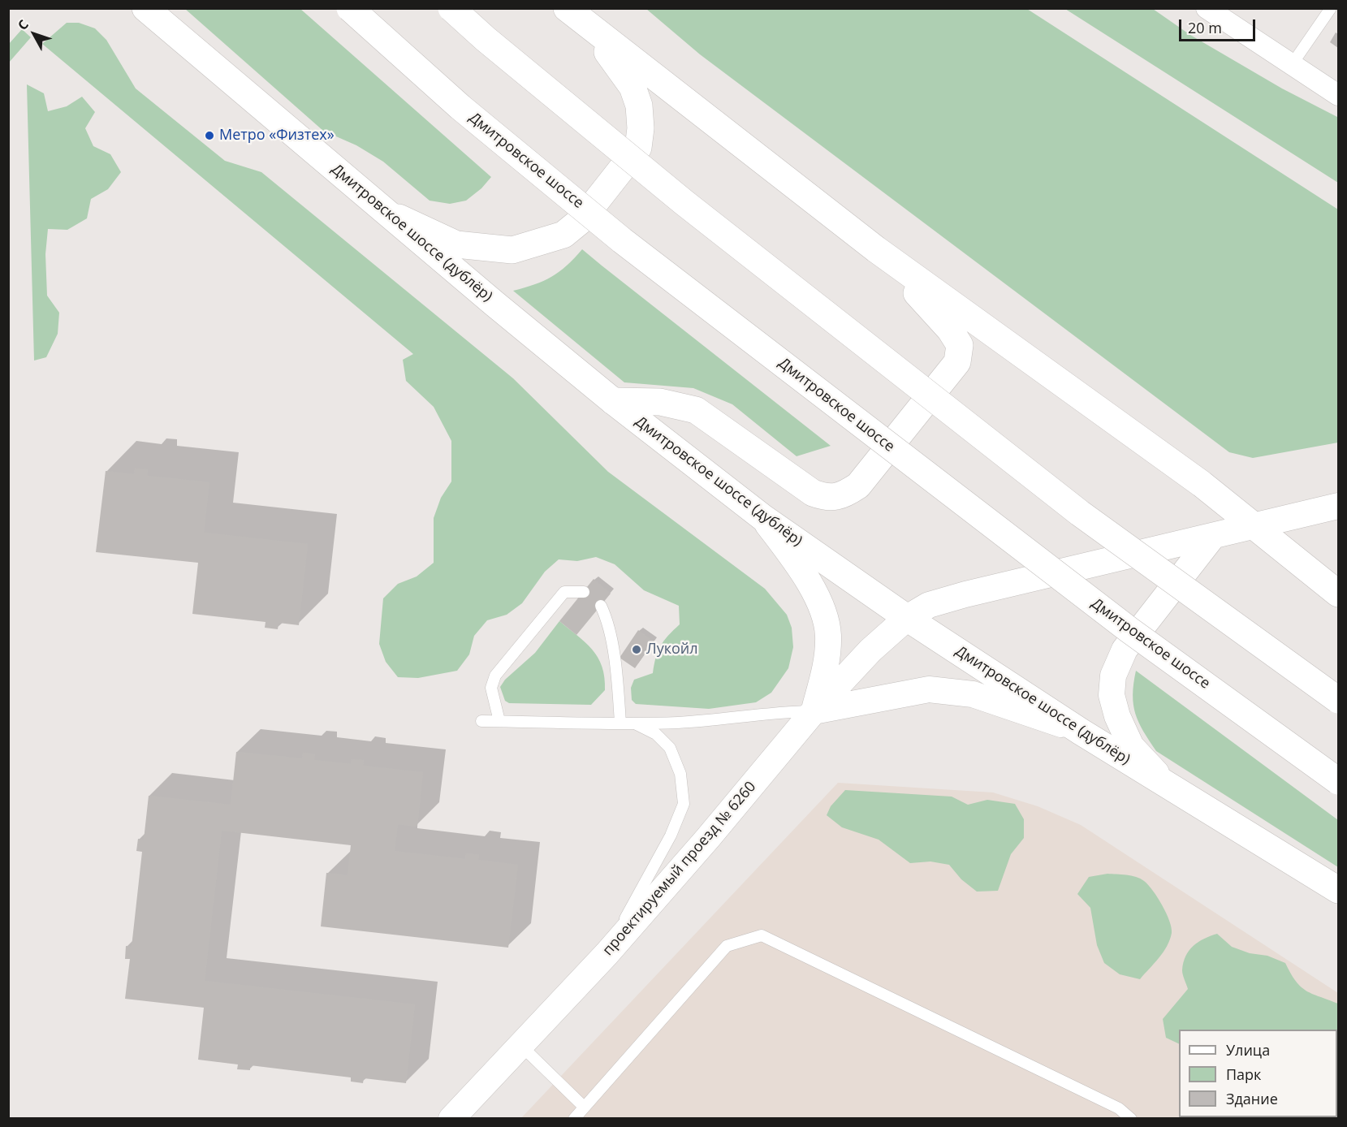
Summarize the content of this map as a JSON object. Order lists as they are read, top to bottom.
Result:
{
  "streets": {
    "main road": ["Дмитровское шоссе", "Дмитровское шоссе (дублёр)"],
    "street": ["проектируемый проезд № 6260"]
  },
  "crossings": [
    ["Дмитровское шоссе (дублёр)", "проектируемый проезд № 6260"]
  ],
  "places": ["Метро «Физтех»", "Лукойл"],
  "legend": ["Улица", "Парк", "Здание"],
  "scale_bar": "20 m",
  "north": "top left"
}
